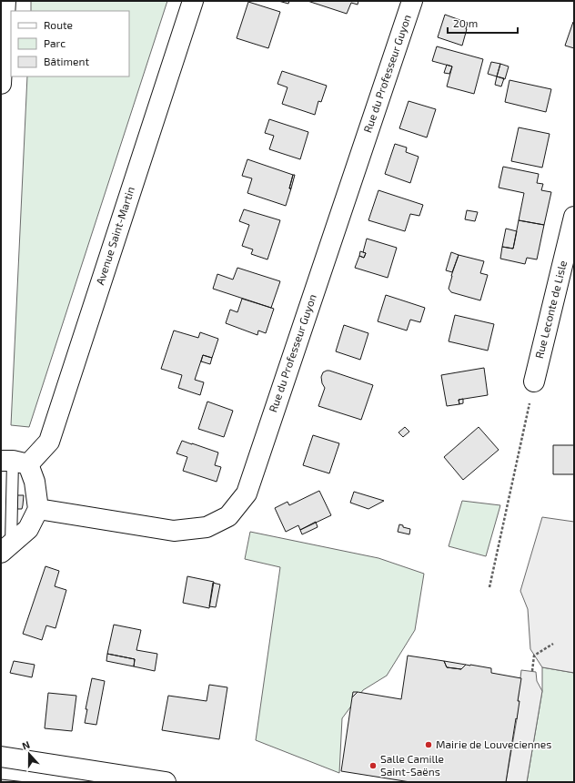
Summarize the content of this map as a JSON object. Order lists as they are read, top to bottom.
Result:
{
  "streets": {
    "street": ["Rue du Professeur Guyon", "Avenue Saint-Martin", "Rue Leconte de Lisle"]
  },
  "places": ["Mairie de Louveciennes", "Salle Camille Saint-Saëns"],
  "legend": ["Route", "Parc", "Bâtiment"],
  "scale_bar": "20 m",
  "north": "top"
}
